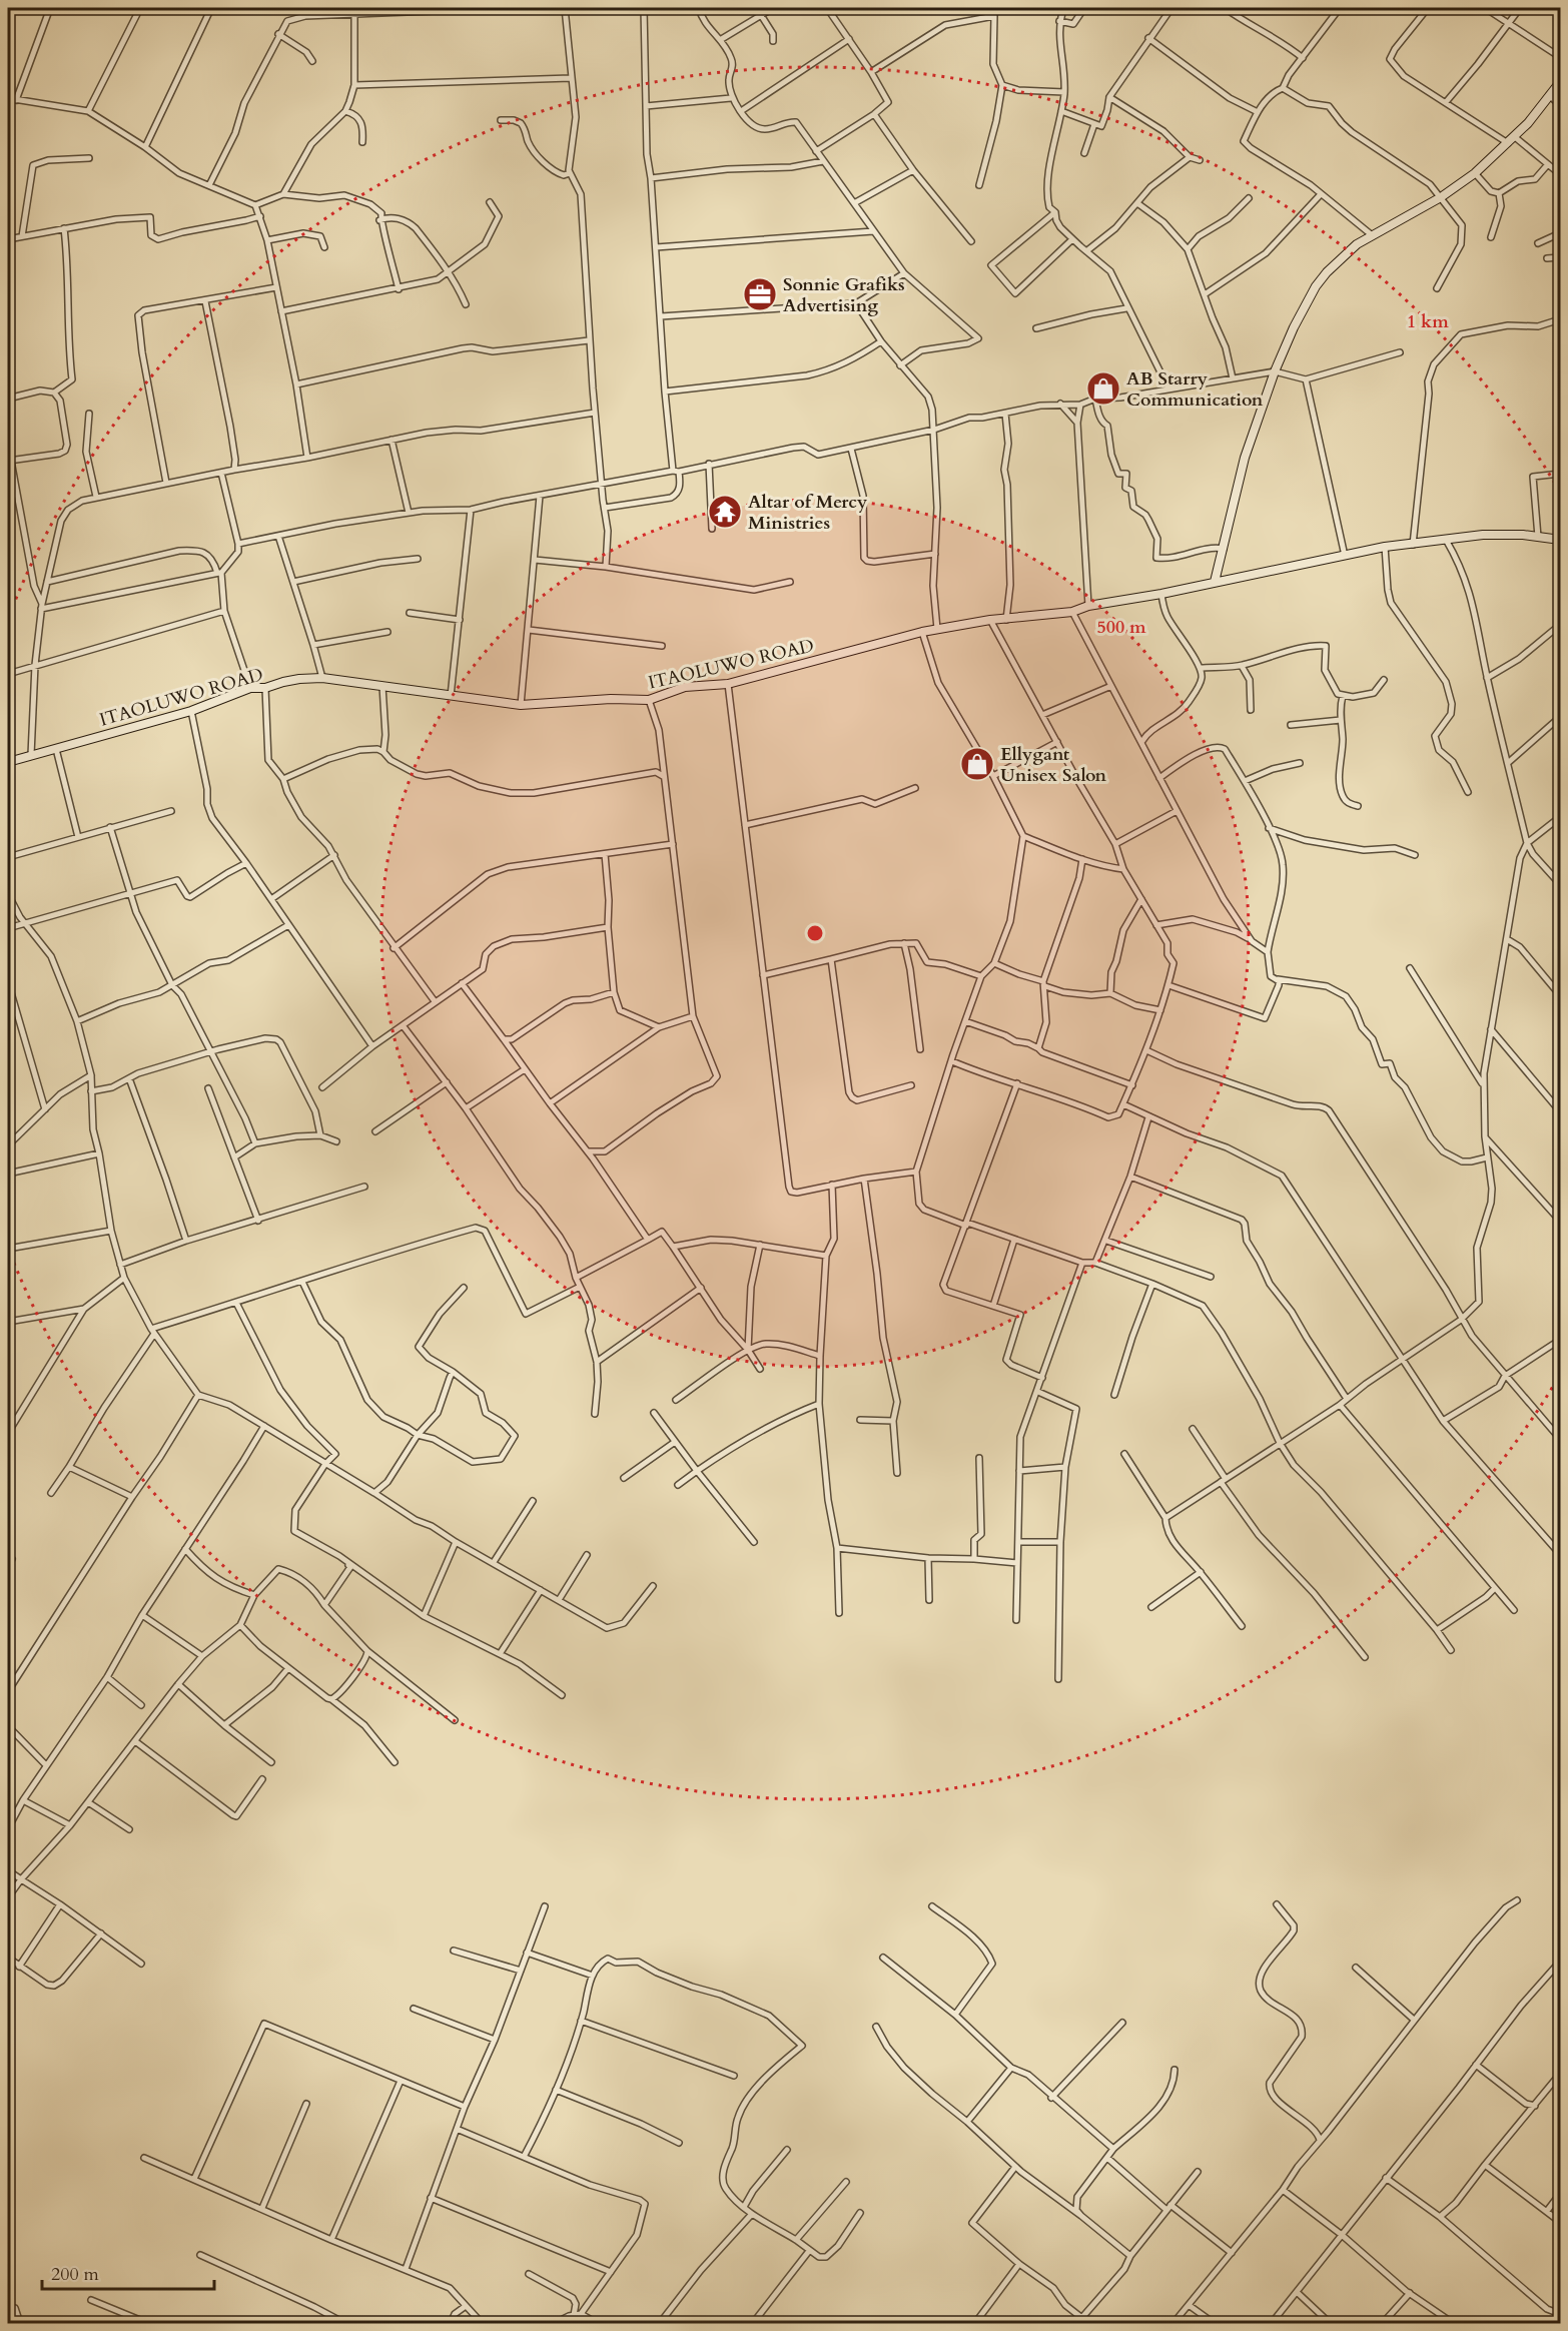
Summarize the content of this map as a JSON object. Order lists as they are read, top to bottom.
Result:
{
  "streets": {
    "street": ["ITAOLUWO ROAD"]
  },
  "places": {
    "office": ["Sonnie Grafiks Advertising"],
    "shop": ["AB Starry Communication", "Ellygant Unisex Salon"],
    "temple": ["Altar of Mercy Ministries"]
  },
  "scale_bar": "200 m",
  "rings": ["1 km", "500 m"]
}
